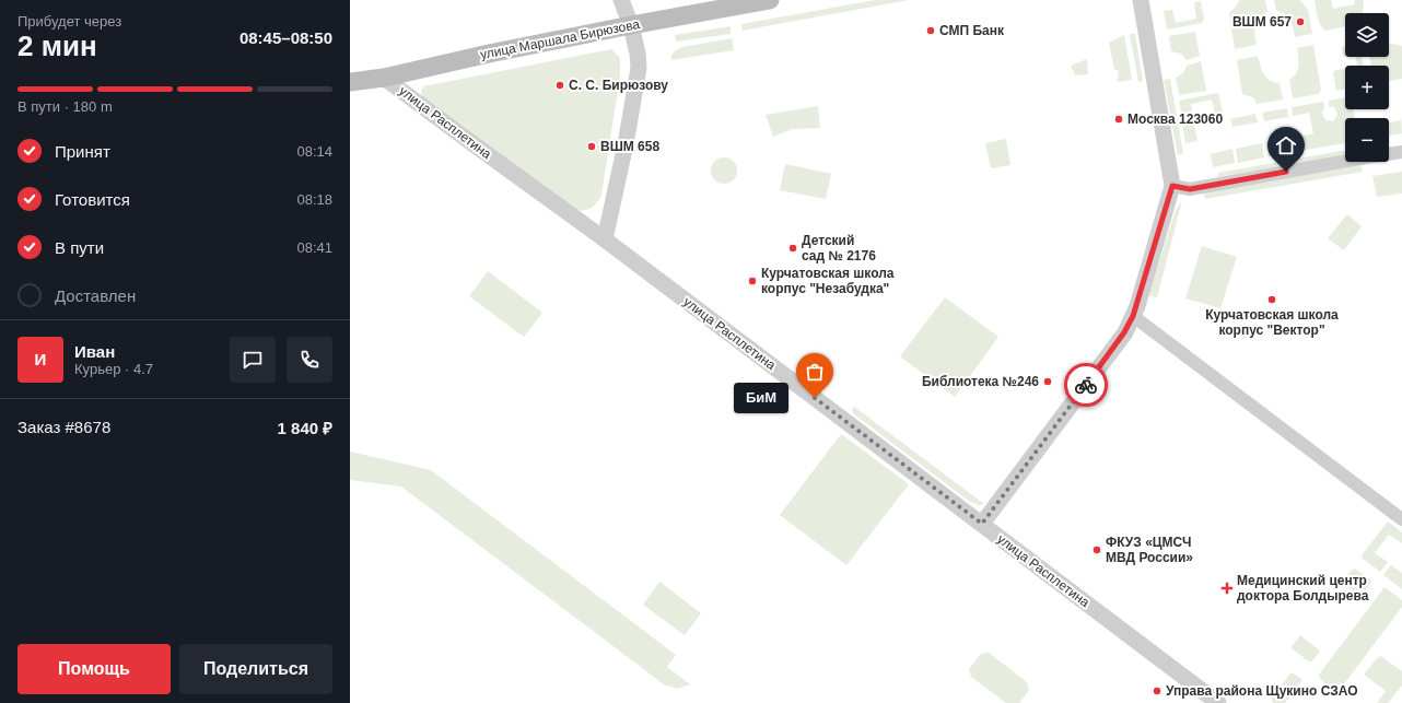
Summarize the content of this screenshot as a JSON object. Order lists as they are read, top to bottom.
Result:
{
  "streets": {
    "main road": ["улица Маршала Бирюзова"],
    "street": ["улица Расплетина"]
  },
  "crossings": [
    ["улица Маршала Бирюзова", "улица Расплетина"]
  ],
  "places": {
    "other": [
      "ВШM 657",
      "СМП Банк",
      "С. С. Бирюзову",
      "Москва 123060",
      "ВШM 658",
      "Детский сад № 2176",
      "Курчатовская школа корпус \"Незабудка\"",
      "Курчатовская школа корпус \"Вектор\"",
      "Библиотека №246",
      "БиМ",
      "ФКУЗ «ЦМСЧ МВД России»",
      "Управа района Щукино СЗАО"
    ],
    "health": ["Медицинский центр доктора Болдырева"]
  },
  "page": {
    "heading": ["2 мин", "Прибудет через", "08:45–08:50"],
    "panel": [
      "Иван",
      "Курьер · 4.7",
      "Заказ #8678",
      "1 840 ₽"
    ],
    "map_buttons": ["+", "−"],
    "bar": "В пути · 180 m",
    "list": [
      ["Принят", "08:14"],
      ["Готовится", "08:18"],
      ["В пути", "08:41"],
      "Доставлен"
    ],
    "round": "И",
    "bubble": "БиМ",
    "buttons": ["Помощь", "Поделиться"]
  }
}
